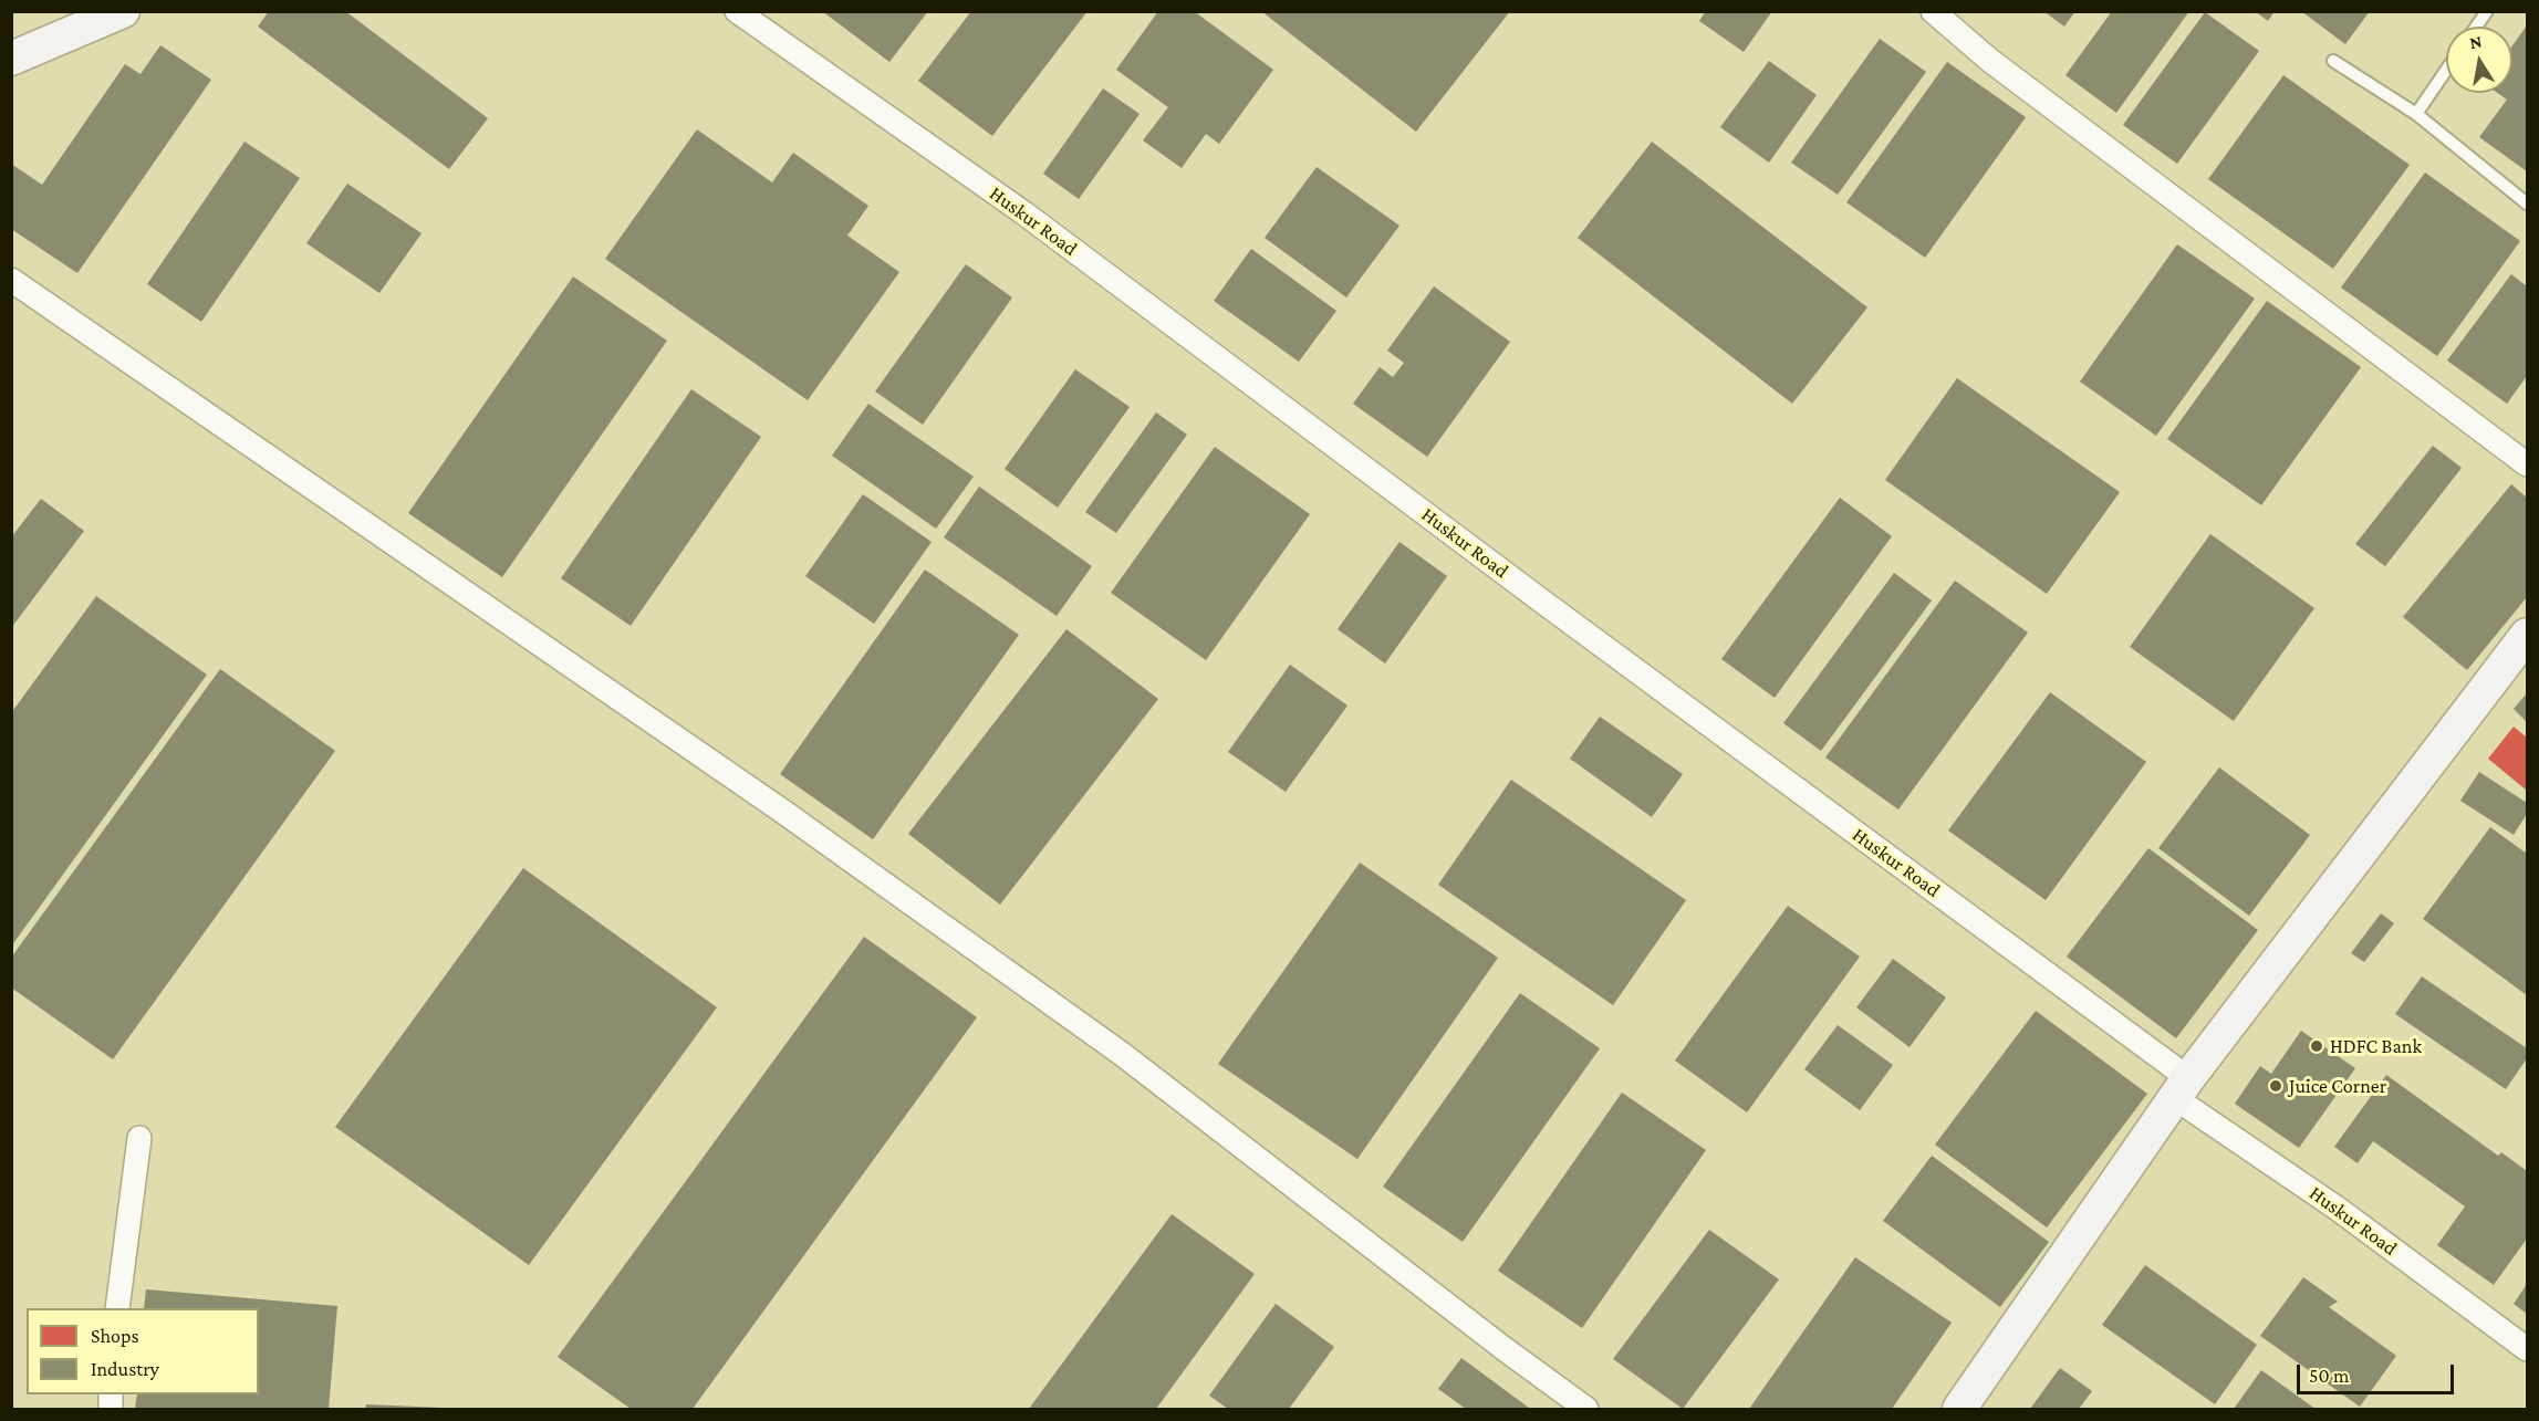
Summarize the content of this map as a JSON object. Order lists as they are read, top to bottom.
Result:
{
  "streets": {
    "street": ["Huskur Road"]
  },
  "places": ["HDFC Bank", "Juice Corner"],
  "legend": ["Shops", "Industry"],
  "scale_bar": "50 m",
  "north": "top"
}
